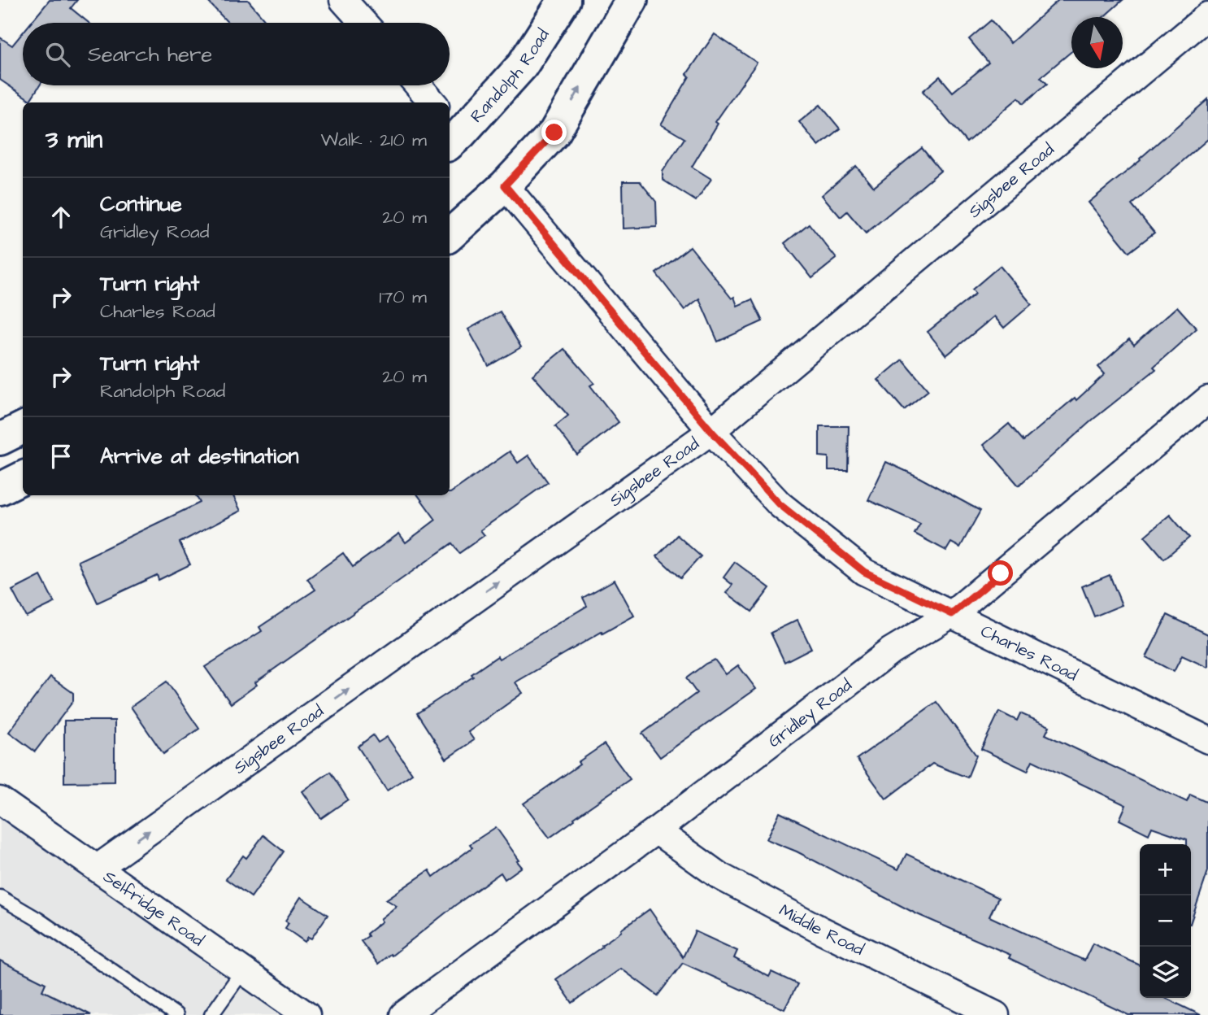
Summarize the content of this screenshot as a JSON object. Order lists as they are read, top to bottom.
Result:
{
  "streets": {
    "main road": ["Randolph Road"],
    "street": [
      "Sigsbee Road",
      "Charles Road",
      "Gridley Road",
      "Selfridge Road",
      "Middle Road"
    ]
  },
  "crossings": [
    ["Sigsbee Road", "Charles Road"],
    ["Sigsbee Road", "Selfridge Road"],
    ["Charles Road", "Gridley Road"],
    ["Gridley Road", "Middle Road"]
  ],
  "one_way": ["Sigsbee Road"],
  "north": "bottom",
  "page": {
    "search": "Search here",
    "heading": ["3 min", "Walk · 210 m"],
    "list": [
      ["Continue", "Gridley Road", "20 m"],
      ["Turn right", "Charles Road", "170 m"],
      ["Turn right", "Randolph Road", "20 m"],
      "Arrive at destination"
    ],
    "map_buttons": ["+", "−"]
  }
}
